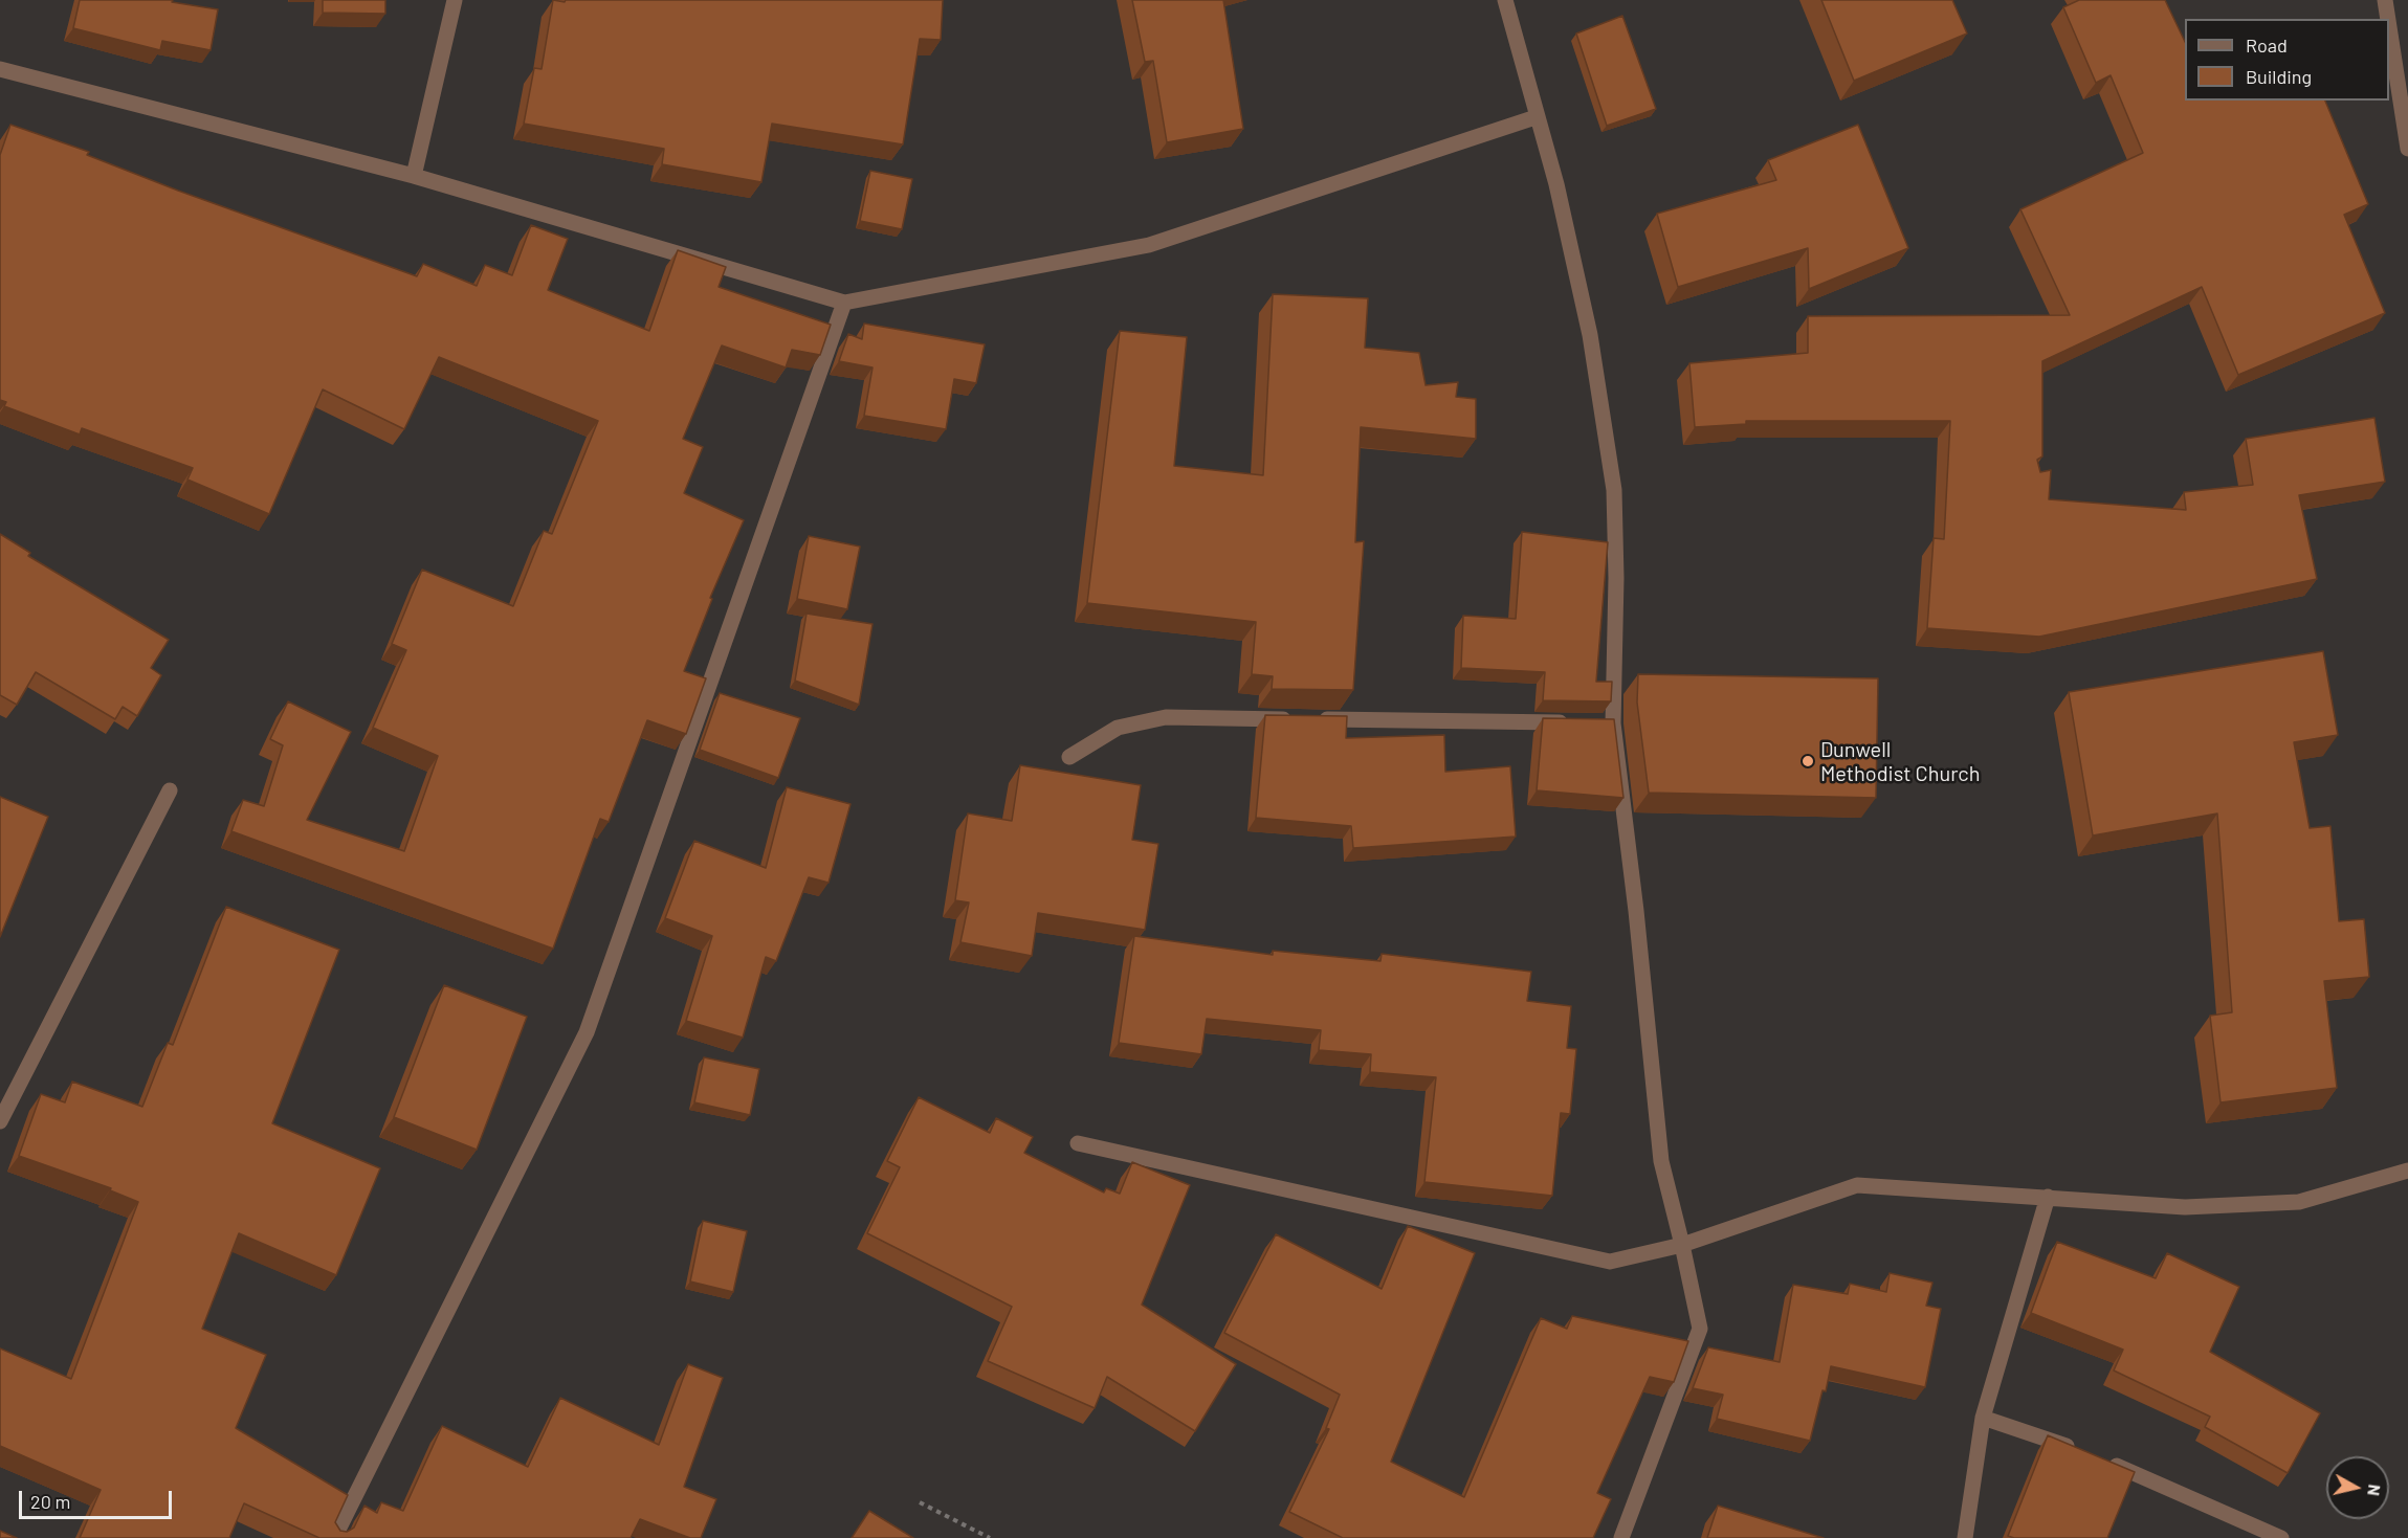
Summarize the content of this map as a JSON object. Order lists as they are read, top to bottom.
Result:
{
  "places": ["Dunwell Methodist Church"],
  "legend": ["Road", "Building"],
  "scale_bar": "20 m",
  "north": "right"
}
